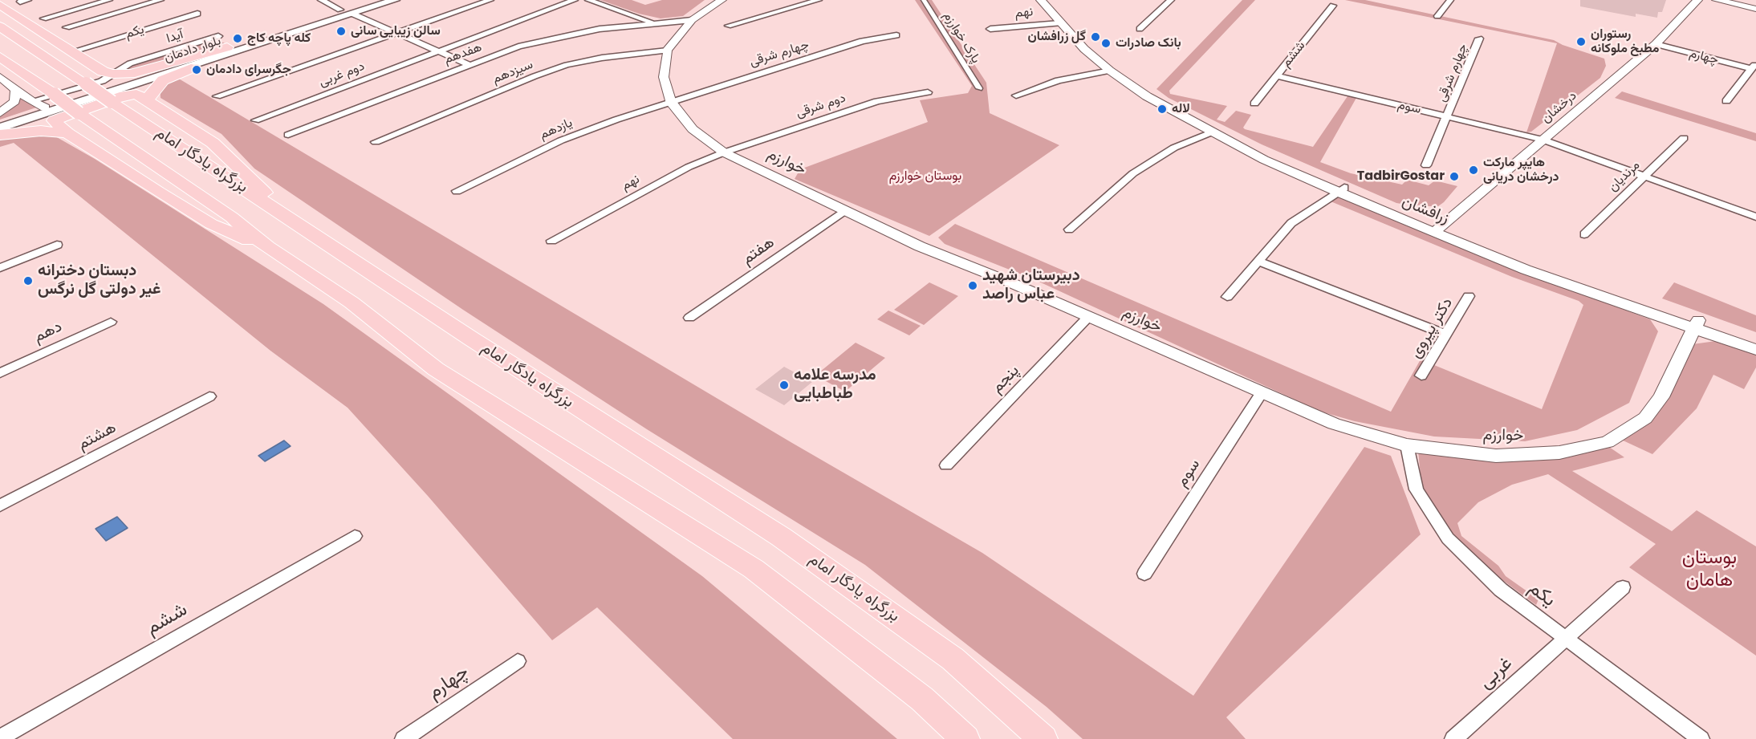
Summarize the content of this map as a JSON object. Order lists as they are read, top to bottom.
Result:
{
  "streets": {
    "highway": ["بزرگراه یادگار امام"],
    "main road": ["بلوار دادمان"],
    "street": [
      "نهم",
      "یکم",
      "آیدا",
      "پارک خوارزم",
      "هفدهم",
      "چهارم شرقی",
      "ششم",
      "چهارم",
      "سیزدهم",
      "دوم غربی",
      "دوم شرقی",
      "سوم",
      "درخشان",
      "یازدهم",
      "خوارزم",
      "مرنديان",
      "زرافشان",
      "هفتم",
      "دکتر پیروی",
      "دهم",
      "پنجم",
      "هشتم",
      "غربی"
    ]
  },
  "crossings": [
    ["نهم", "دوم شرقی"],
    ["نهم", "خوارزم"],
    ["نهم", "زرافشان"],
    ["یکم", "خوارزم"],
    ["یکم", "غربی"],
    ["چهارم شرقی", "سوم"],
    ["چهارم شرقی", "یازدهم"],
    ["چهارم شرقی", "خوارزم"],
    ["ششم", "سوم"],
    ["چهارم", "درخشان"],
    ["سیزدهم", "خوارزم"],
    ["دوم شرقی", "خوارزم"],
    ["سوم", "درخشان"],
    ["سوم", "خوارزم"],
    ["سوم", "مرنديان"],
    ["درخشان", "زرافشان"],
    ["یازدهم", "خوارزم"],
    ["خوارزم", "زرافشان"],
    ["خوارزم", "هفتم"],
    ["خوارزم", "پنجم"]
  ],
  "parks": ["بوستان خوارزم", "بوستان هامان"],
  "places": [
    "سالن زیبایی سانی",
    "گل زرافشان",
    "کله پاچه کاج",
    "رستوران مطبخ ملوکانه",
    "بانک صادرات",
    "جگرسرای دادمان",
    "لاله",
    "هایپر مارکت درخشان دریانی",
    "TadbirGostar",
    "دبستان دخترانه غیر دولتی گل نرگس",
    "دبیرستان شهید عباس راصد",
    "مدرسه علامه طباطبایی"
  ]
}
